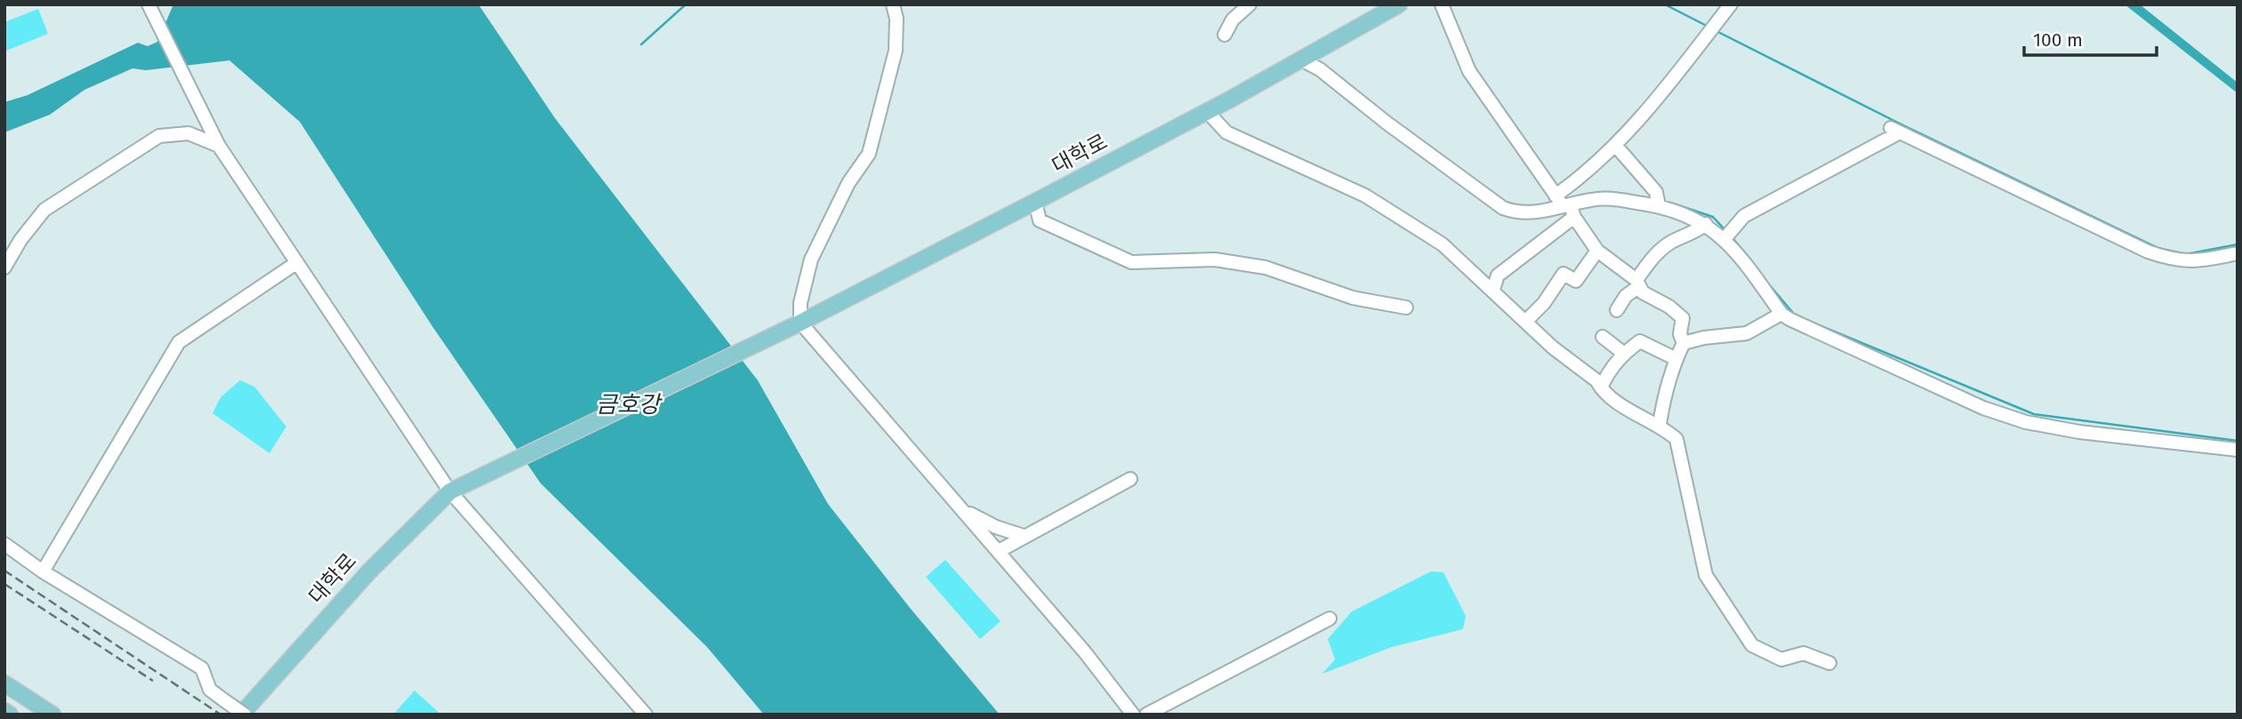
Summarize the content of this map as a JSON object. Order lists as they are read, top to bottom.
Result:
{
  "streets": {
    "main road": ["대학로"]
  },
  "water": ["금호강"],
  "scale_bar": "100 m"
}
